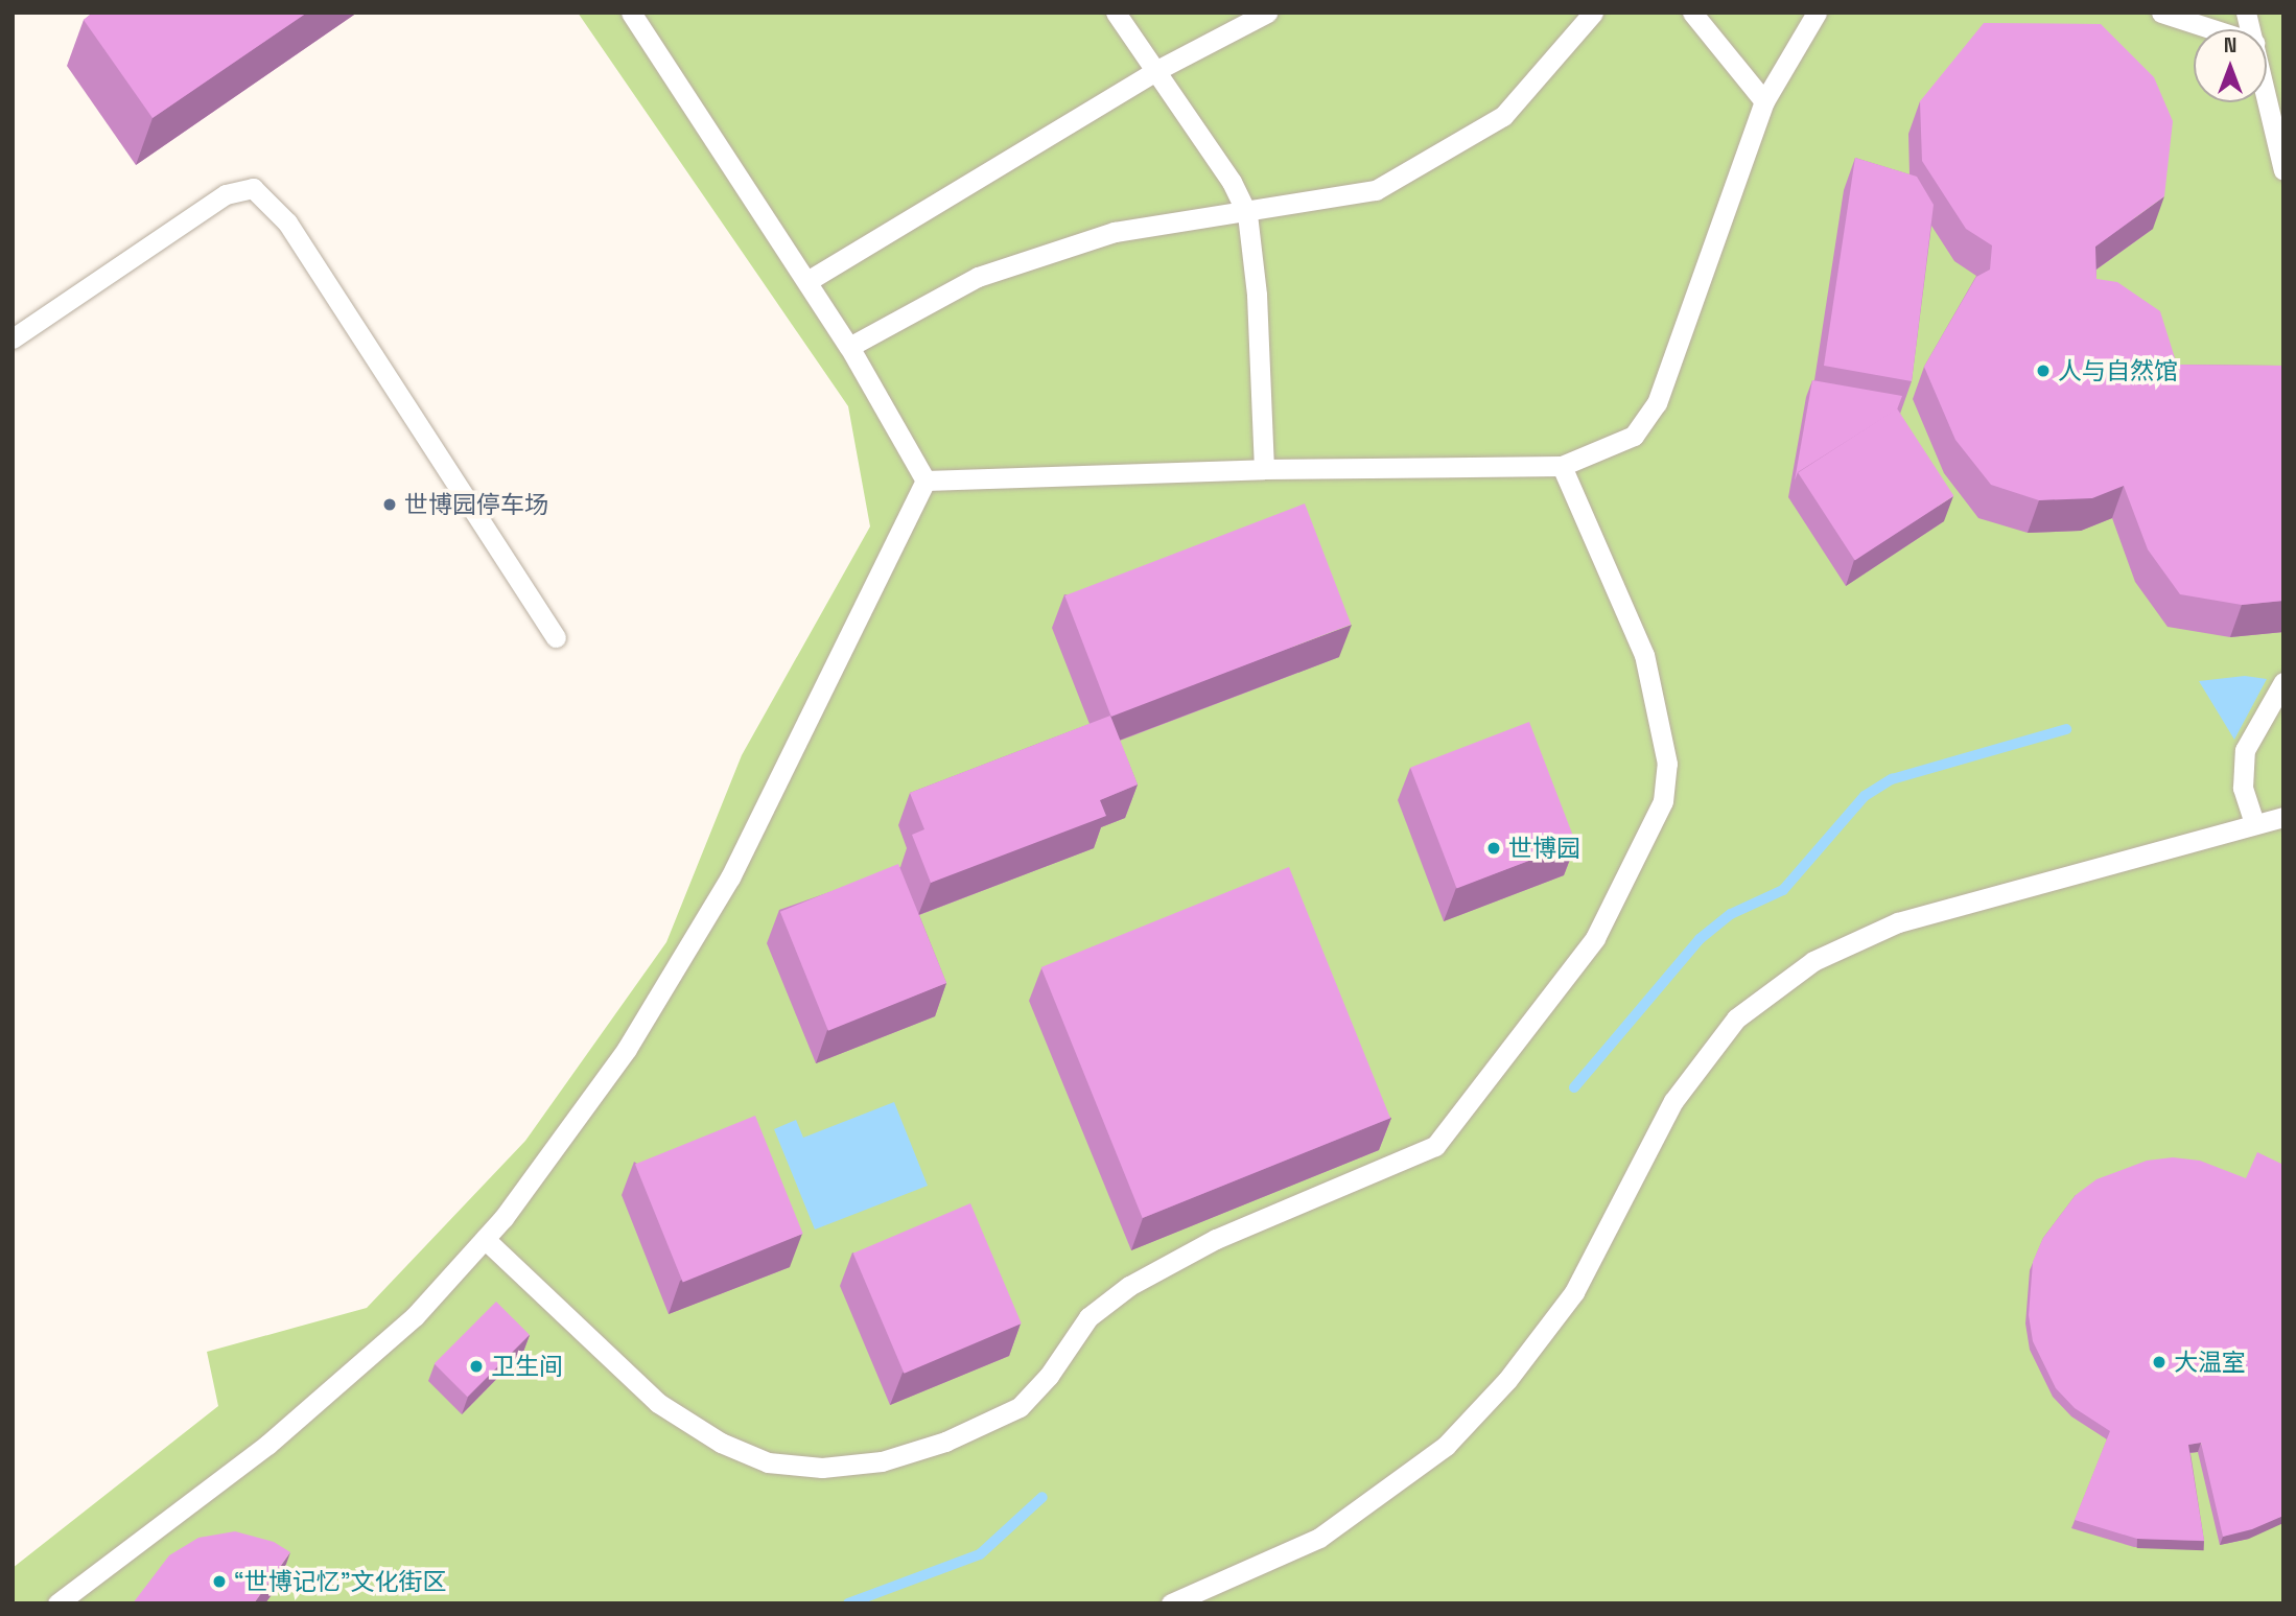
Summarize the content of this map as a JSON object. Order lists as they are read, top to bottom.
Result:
{
  "places": [
    "人与自然馆",
    "世博园停车场",
    "世博园",
    "大温室",
    "卫生间",
    "“世博记忆”文化街区"
  ],
  "north": "top"
}
